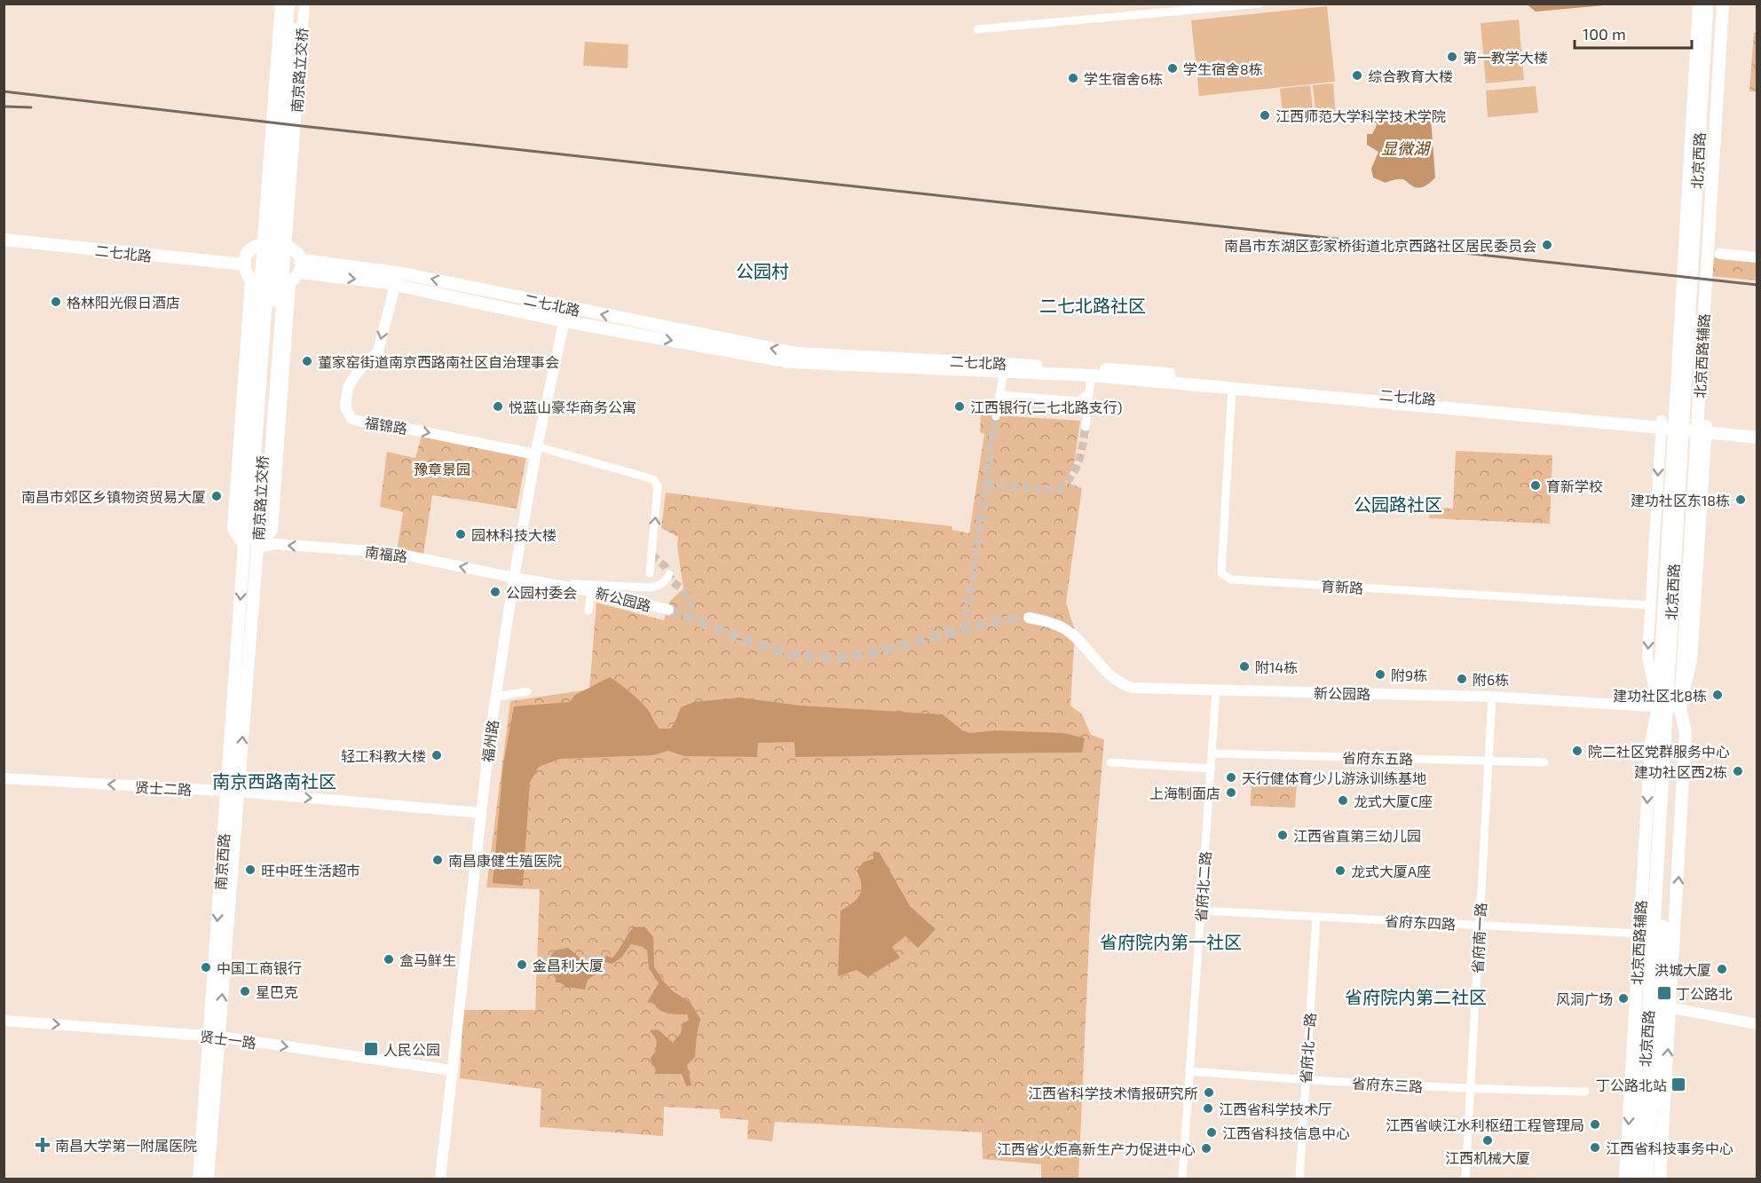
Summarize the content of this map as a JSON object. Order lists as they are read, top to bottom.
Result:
{
  "streets": {
    "main road": [
      "南京路立交桥",
      "北京西路",
      "二七北路",
      "北京西路辅路",
      "南京西路"
    ],
    "street": [
      "福锦路",
      "南福路",
      "育新路",
      "新公园路",
      "福州路",
      "省府东五路",
      "贤士二路",
      "省府北二路",
      "省府东四路",
      "省府南一路",
      "贤士一路",
      "省府北一路",
      "省府东三路"
    ]
  },
  "crossings": [
    ["南京路立交桥", "南福路"],
    ["南京路立交桥", "南京西路"],
    ["北京西路", "北京西路辅路"],
    ["北京西路", "新公园路"],
    ["二七北路", "北京西路辅路"],
    ["二七北路", "福锦路"],
    ["二七北路", "育新路"],
    ["二七北路", "福州路"],
    ["北京西路辅路", "育新路"],
    ["北京西路辅路", "新公园路"],
    ["北京西路辅路", "省府东四路"],
    ["福锦路", "福州路"],
    ["南福路", "新公园路"],
    ["南福路", "福州路"],
    ["南福路", "南京西路"],
    ["新公园路", "福州路"],
    ["新公园路", "省府北二路"],
    ["新公园路", "省府南一路"],
    ["福州路", "贤士二路"],
    ["福州路", "贤士一路"],
    ["省府东五路", "省府北二路"],
    ["省府东五路", "省府南一路"],
    ["贤士二路", "南京西路"],
    ["南京西路", "贤士一路"],
    ["省府北二路", "省府东四路"],
    ["省府北二路", "省府东三路"],
    ["省府东四路", "省府南一路"],
    ["省府东四路", "省府北一路"],
    ["省府南一路", "省府东三路"],
    ["省府北一路", "省府东三路"]
  ],
  "one_way": ["南福路", "贤士一路"],
  "districts": [
    "公园村",
    "二七北路社区",
    "公园路社区",
    "南京西路南社区",
    "省府院内第一社区",
    "省府院内第二社区"
  ],
  "water": ["显微湖"],
  "parks": ["豫章景园"],
  "places": {
    "other": [
      "第一教学大楼",
      "学生宿舍8栋",
      "综合教育大楼",
      "学生宿舍6栋",
      "江西师范大学科学技术学院",
      "南昌市东湖区彭家桥街道北京西路社区居民委员会",
      "格林阳光假日酒店",
      "董家窑街道南京西路南社区自治理事会",
      "悦蓝山豪华商务公寓",
      "江西银行(二七北路支行)",
      "育新学校",
      "南昌市郊区乡镇物资贸易大厦",
      "建功社区东18栋",
      "园林科技大楼",
      "公园村委会",
      "附14栋",
      "附9栋",
      "附6栋",
      "建功社区北8栋",
      "院二社区党群服务中心",
      "轻工科教大楼",
      "建功社区西2栋",
      "天行健体育少儿游泳训练基地",
      "上海制面店",
      "龙式大厦C座",
      "江西省直第三幼儿园",
      "南昌康健生殖医院",
      "旺中旺生活超市",
      "龙式大厦A座",
      "盒马鲜生",
      "金昌利大厦",
      "中国工商银行",
      "洪城大厦",
      "星巴克",
      "风洞广场",
      "江西省科学技术情报研究所",
      "江西省科学技术厅",
      "江西省峡江水利枢纽工程管理局",
      "江西省科技信息中心",
      "江西机械大厦",
      "江西省科技事务中心",
      "江西省火炬高新生产力促进中心"
    ],
    "transit": ["丁公路北", "人民公园", "丁公路北站"],
    "health": ["南昌大学第一附属医院"]
  },
  "scale_bar": "100 m"
}
